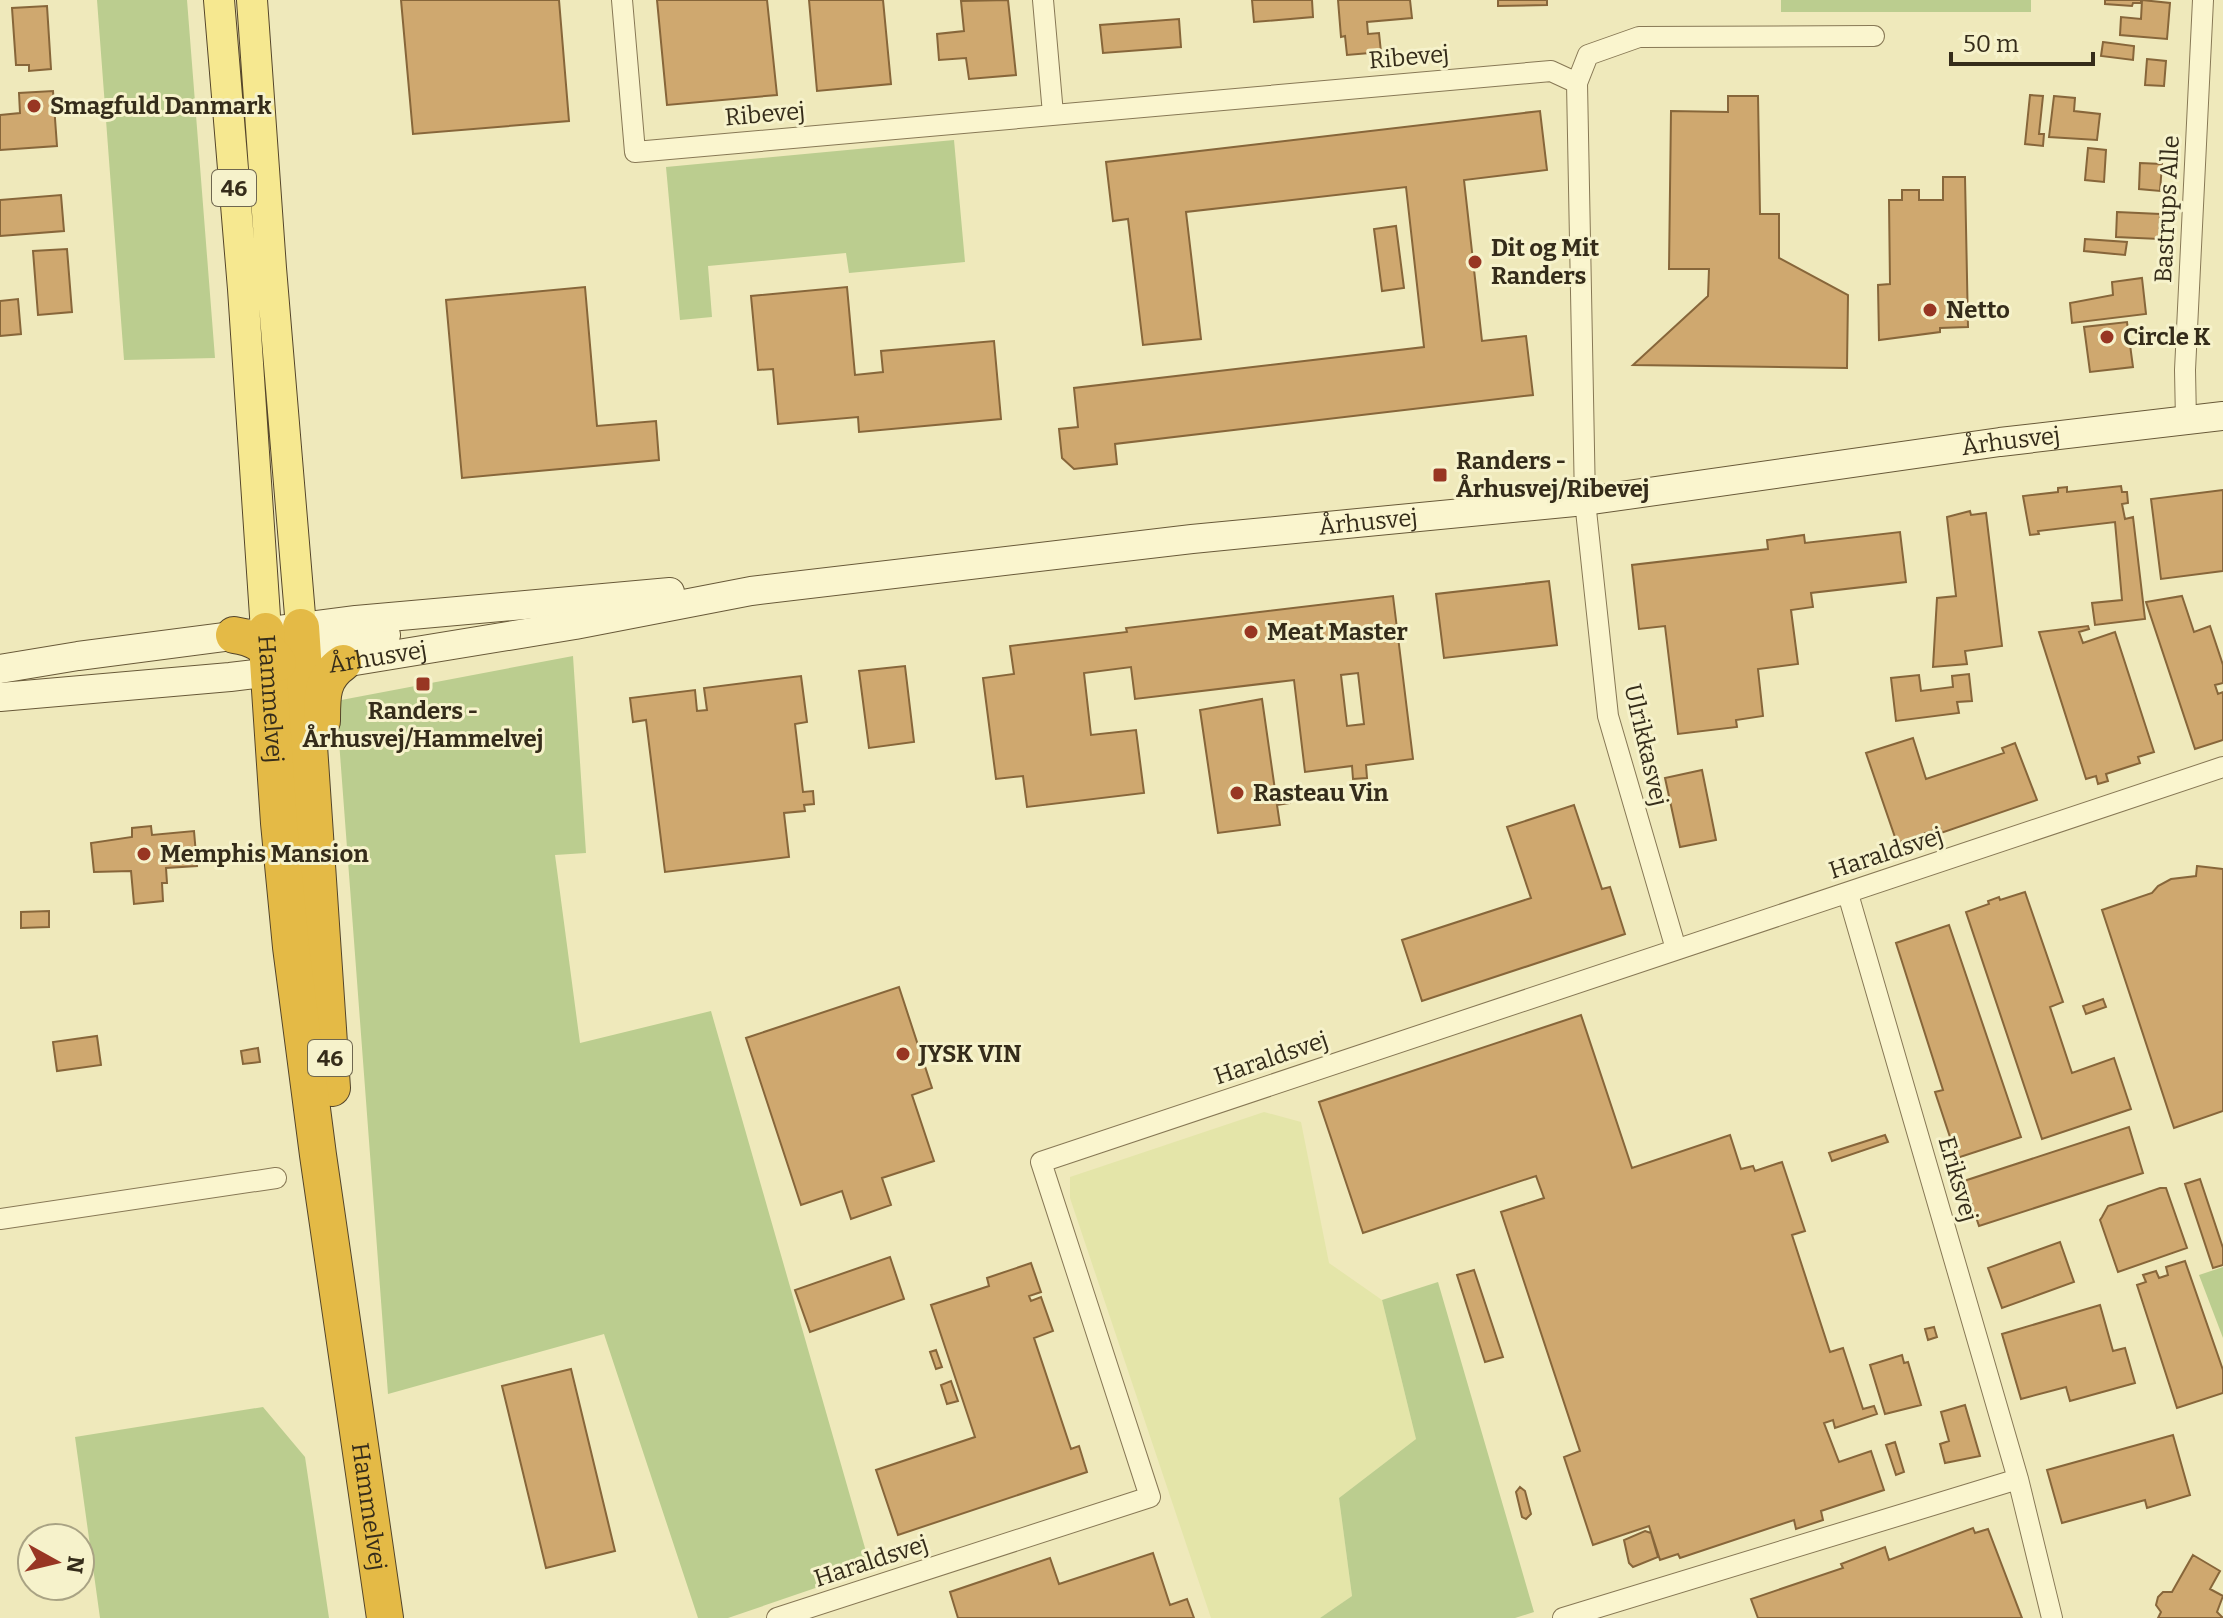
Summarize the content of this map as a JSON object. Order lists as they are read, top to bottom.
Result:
{
  "streets": {
    "highway": ["46", "Hammelvej"],
    "main road": ["Århusvej"],
    "street": [
      "Ribevej",
      "Bastrups Alle",
      "Ulrikkasvej",
      "Haraldsvej",
      "Eriksvej"
    ]
  },
  "crossings": [
    ["Bastrups Alle", "Århusvej"],
    ["Århusvej", "Hammelvej"],
    ["Århusvej", "Ulrikkasvej"],
    ["Ulrikkasvej", "Haraldsvej"],
    ["Haraldsvej", "Eriksvej"]
  ],
  "places": {
    "other": [
      "Smagfuld Danmark",
      "Dit og Mit Randers",
      "Netto",
      "Circle K",
      "Meat Master",
      "Rasteau Vin",
      "Memphis Mansion",
      "JYSK VIN"
    ],
    "transit": ["Randers - Århusvej/Ribevej", "Randers - Århusvej/Hammelvej"]
  },
  "scale_bar": "50 m",
  "north": "right"
}
